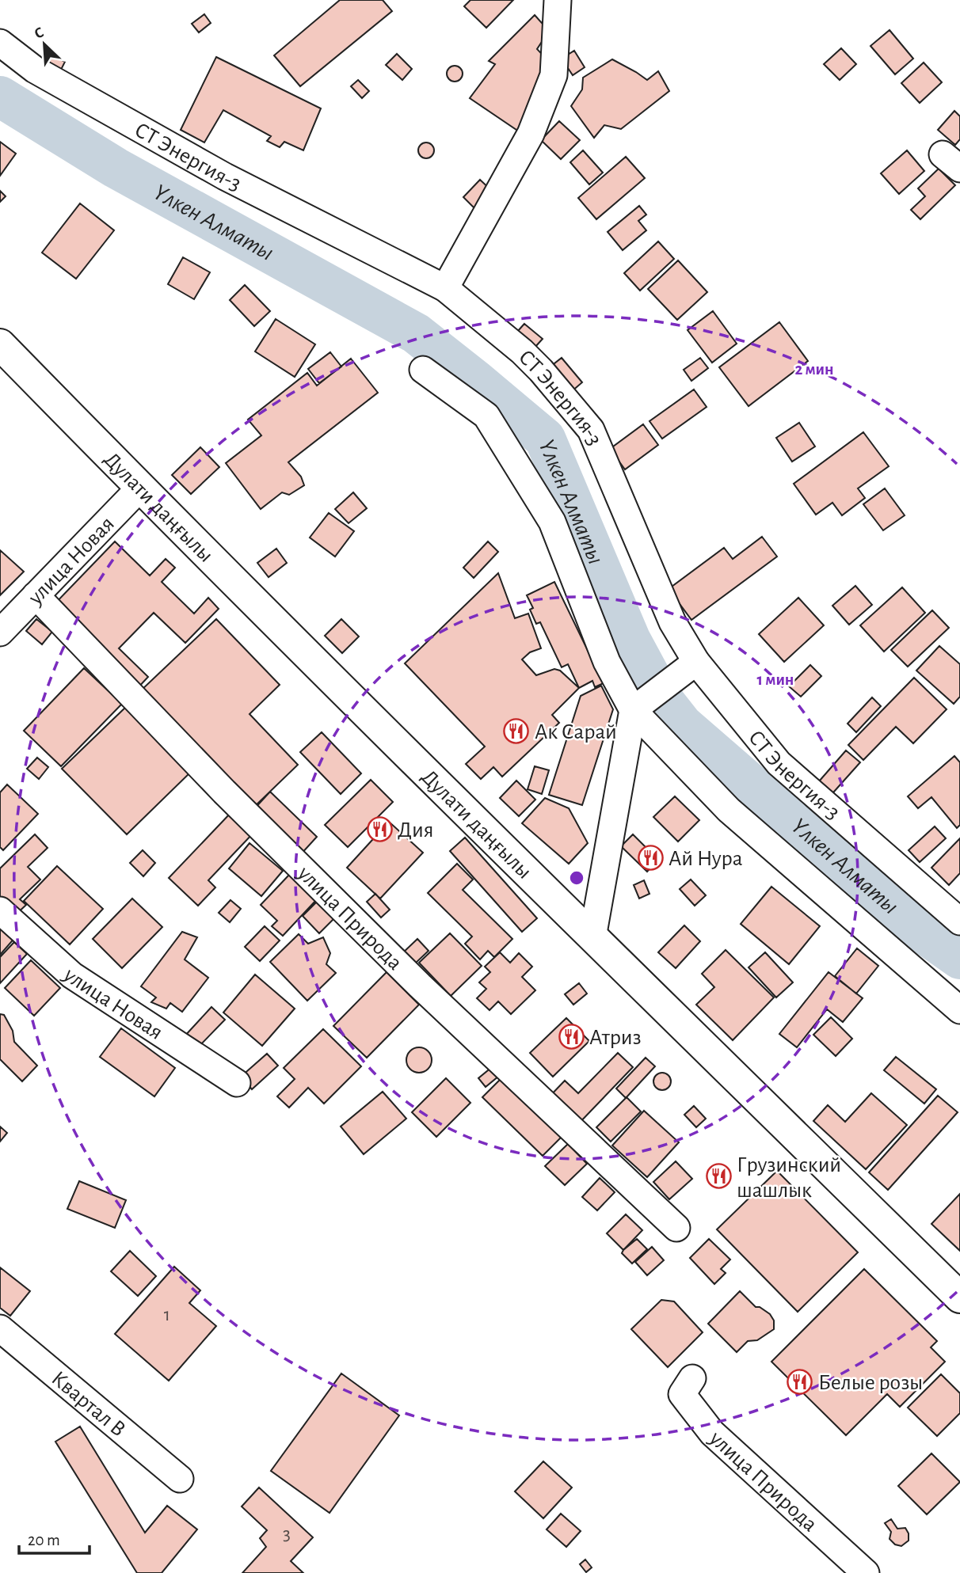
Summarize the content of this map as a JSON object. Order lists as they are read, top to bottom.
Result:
{
  "streets": {
    "main road": ["Дулати даңғылы"],
    "street": [
      "СТ Энергия-3",
      "улица Новая",
      "улица Природа",
      "Квартал В"
    ]
  },
  "crossings": [
    ["Дулати даңғылы", "улица Новая"],
    ["улица Новая", "улица Природа"]
  ],
  "water": ["Үлкен Алматы"],
  "places": {
    "restaurant": [
      "Ак Сарай",
      "Дия",
      "Ай Нура",
      "Атриз",
      "Грузинский шашлык",
      "Белые розы"
    ]
  },
  "house_numbers": ["1", "3"],
  "scale_bar": "20 m",
  "north": "top left",
  "rings": ["2 мин", "1 мин"]
}
